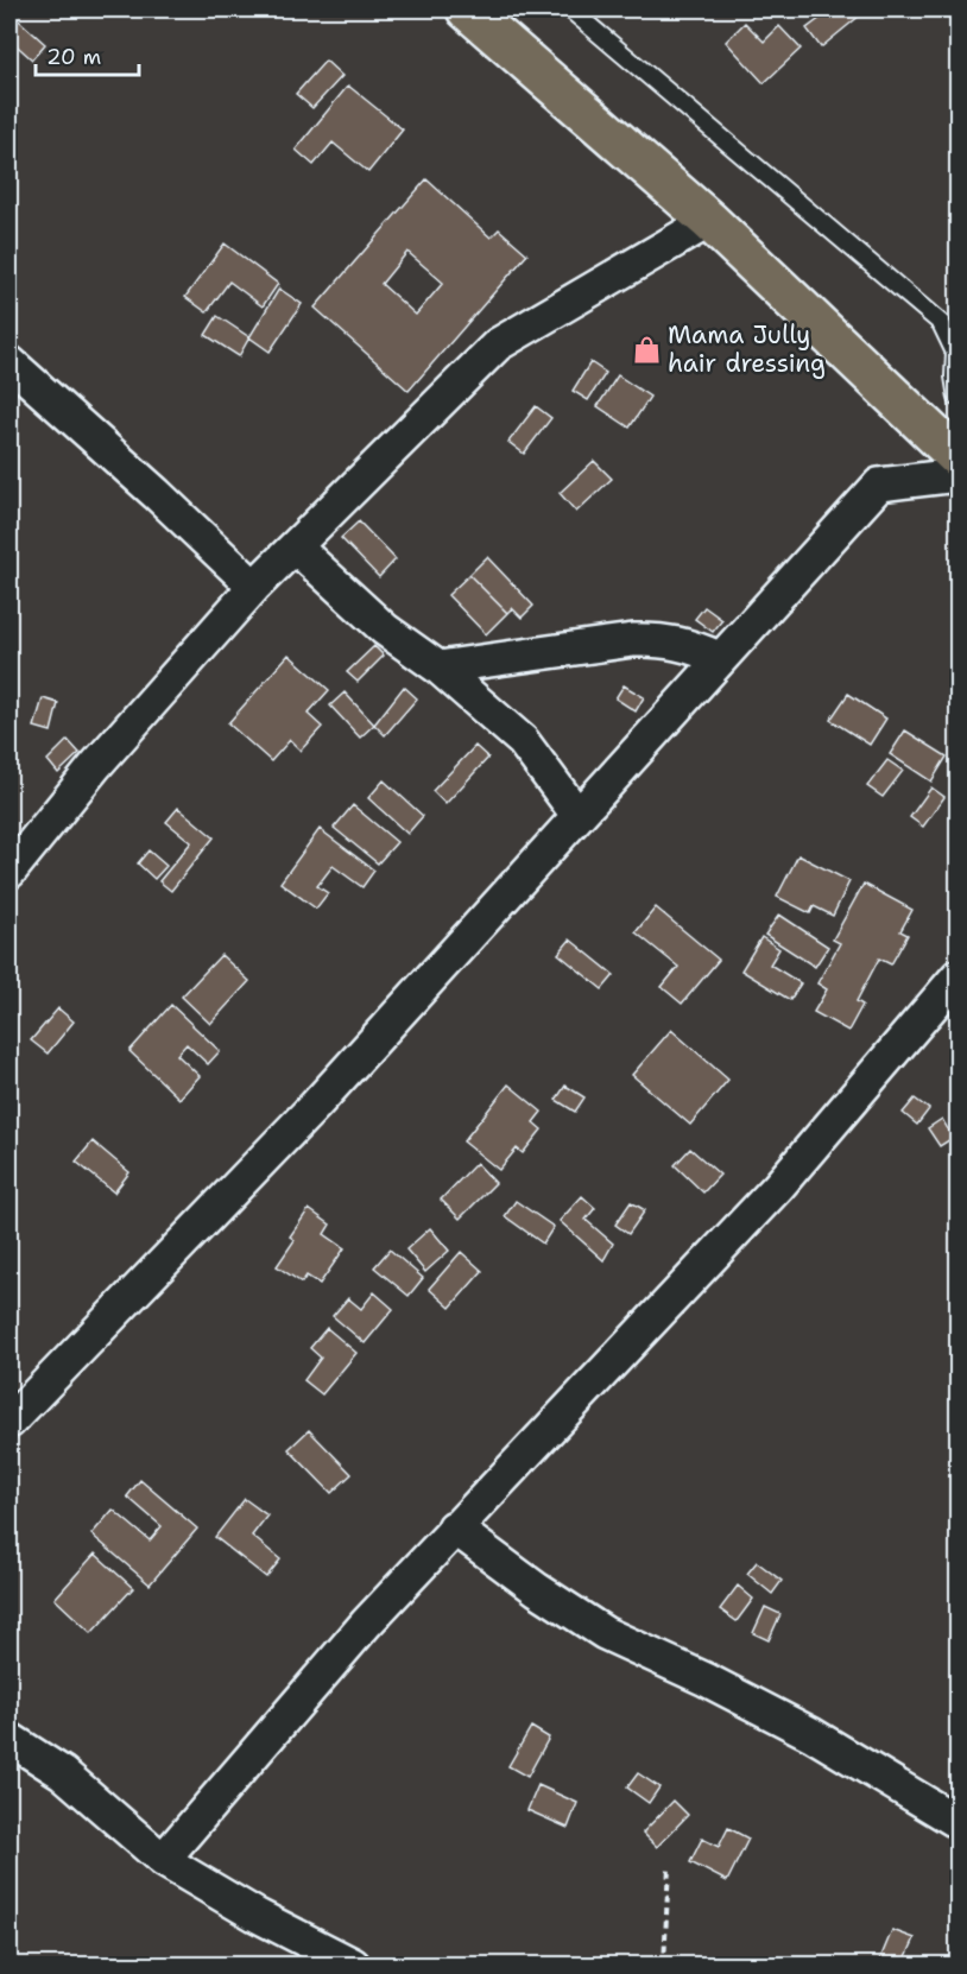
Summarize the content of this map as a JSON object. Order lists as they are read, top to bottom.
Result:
{
  "places": {
    "shop": ["Mama Jully hair dressing"]
  },
  "scale_bar": "20 m"
}
